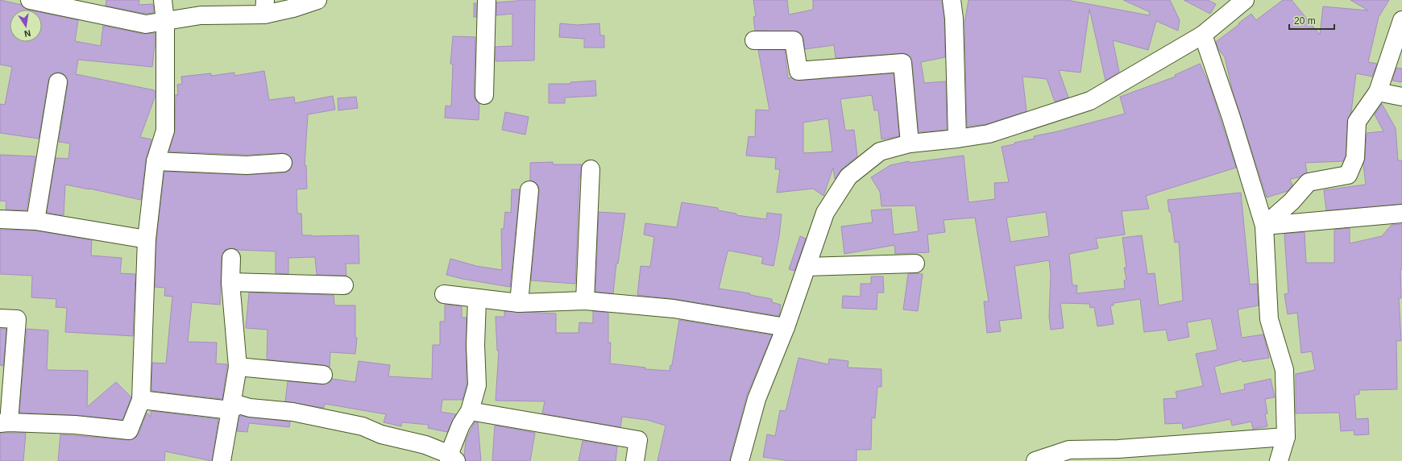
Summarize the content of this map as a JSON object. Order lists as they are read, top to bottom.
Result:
{
  "scale_bar": "20 m",
  "north": "bottom"
}
